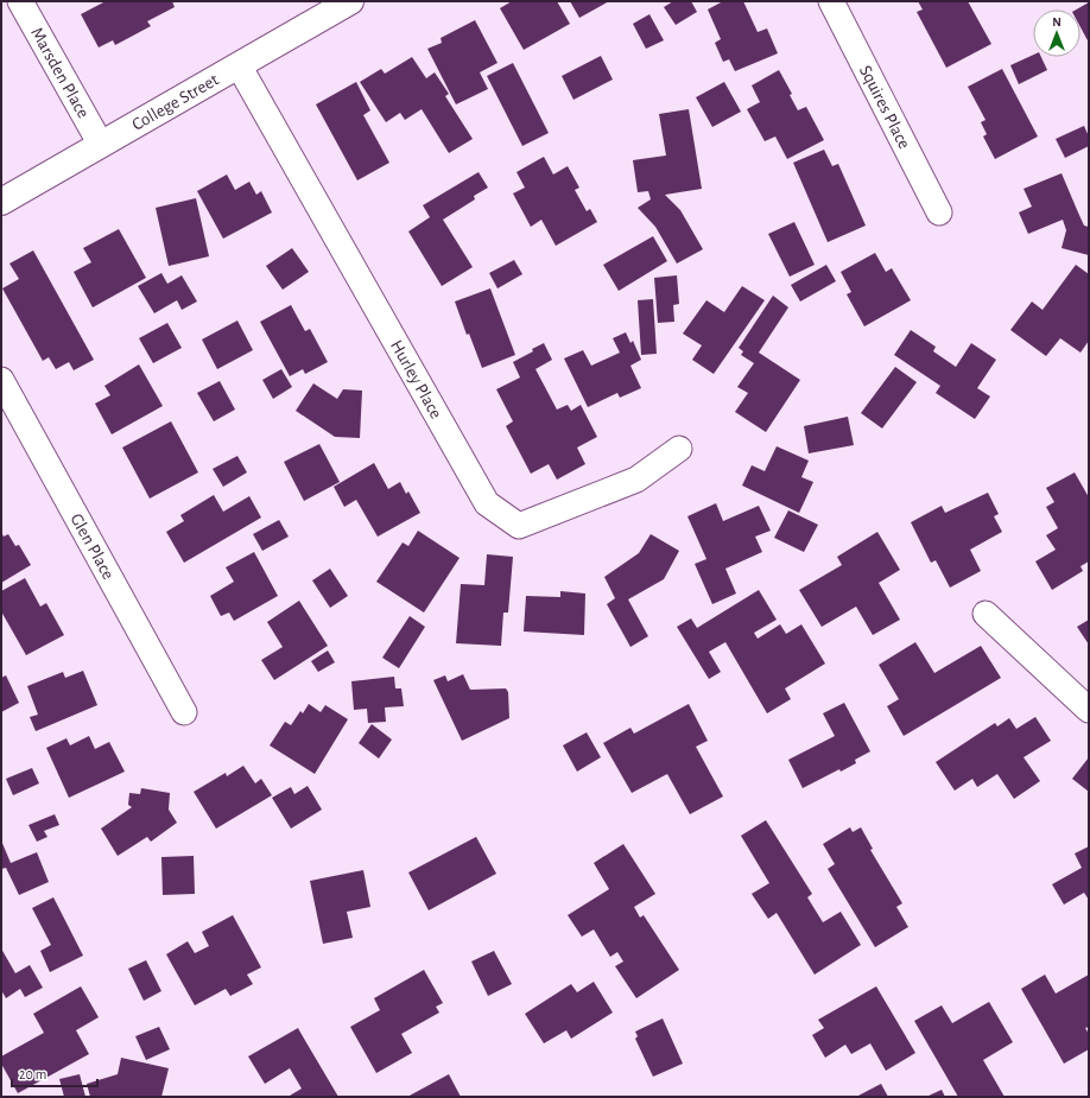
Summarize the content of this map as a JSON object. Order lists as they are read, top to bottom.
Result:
{
  "streets": {
    "main road": ["College Street"],
    "street": [
      "Marsden Place",
      "Squires Place",
      "Hurley Place",
      "Glen Place"
    ]
  },
  "crossings": [
    ["Marsden Place", "College Street"],
    ["College Street", "Hurley Place"]
  ],
  "scale_bar": "20 m",
  "north": "top"
}
